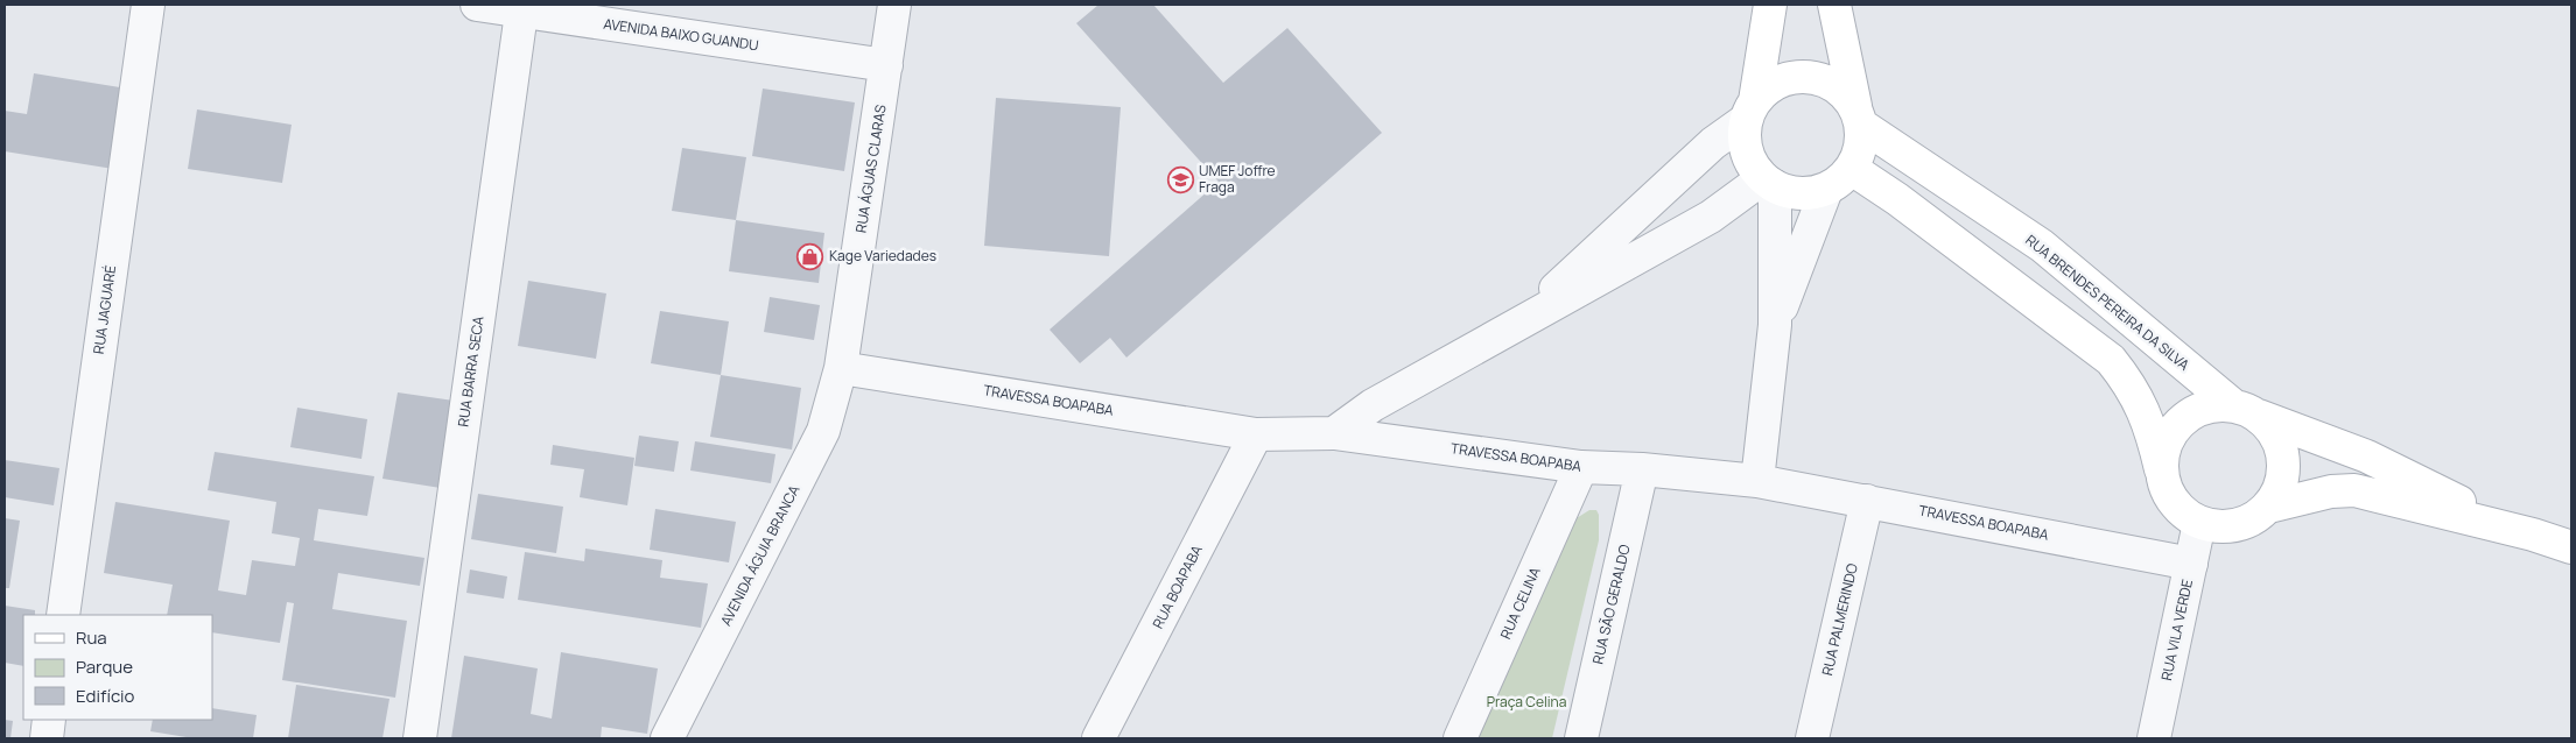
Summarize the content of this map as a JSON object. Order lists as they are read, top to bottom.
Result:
{
  "streets": {
    "main road": ["RUA BRENDES PEREIRA DA SILVA"],
    "street": [
      "AVENIDA BAIXO GUANDU",
      "RUA ÁGUAS CLARAS",
      "RUA JAGUARÉ",
      "RUA BARRA SECA",
      "TRAVESSA BOAPABA",
      "AVENIDA ÁGUIA BRANCA",
      "RUA BOAPABA",
      "RUA CELINA",
      "RUA SÃO GERALDO",
      "RUA PALMERINDO",
      "RUA VILA VERDE"
    ]
  },
  "crossings": [
    ["AVENIDA BAIXO GUANDU", "RUA ÁGUAS CLARAS"],
    ["AVENIDA BAIXO GUANDU", "RUA BARRA SECA"],
    ["RUA ÁGUAS CLARAS", "TRAVESSA BOAPABA"],
    ["RUA ÁGUAS CLARAS", "AVENIDA ÁGUIA BRANCA"],
    ["RUA BRENDES PEREIRA DA SILVA", "RUA VILA VERDE"],
    ["TRAVESSA BOAPABA", "AVENIDA ÁGUIA BRANCA"],
    ["TRAVESSA BOAPABA", "RUA BOAPABA"],
    ["TRAVESSA BOAPABA", "RUA CELINA"],
    ["TRAVESSA BOAPABA", "RUA SÃO GERALDO"],
    ["TRAVESSA BOAPABA", "RUA PALMERINDO"],
    ["TRAVESSA BOAPABA", "RUA VILA VERDE"]
  ],
  "parks": ["Praça Celina"],
  "places": {
    "school or university": ["UMEF Joffre Fraga"],
    "shop": ["Kage Variedades"]
  },
  "legend": ["Rua", "Parque", "Edifício"]
}
